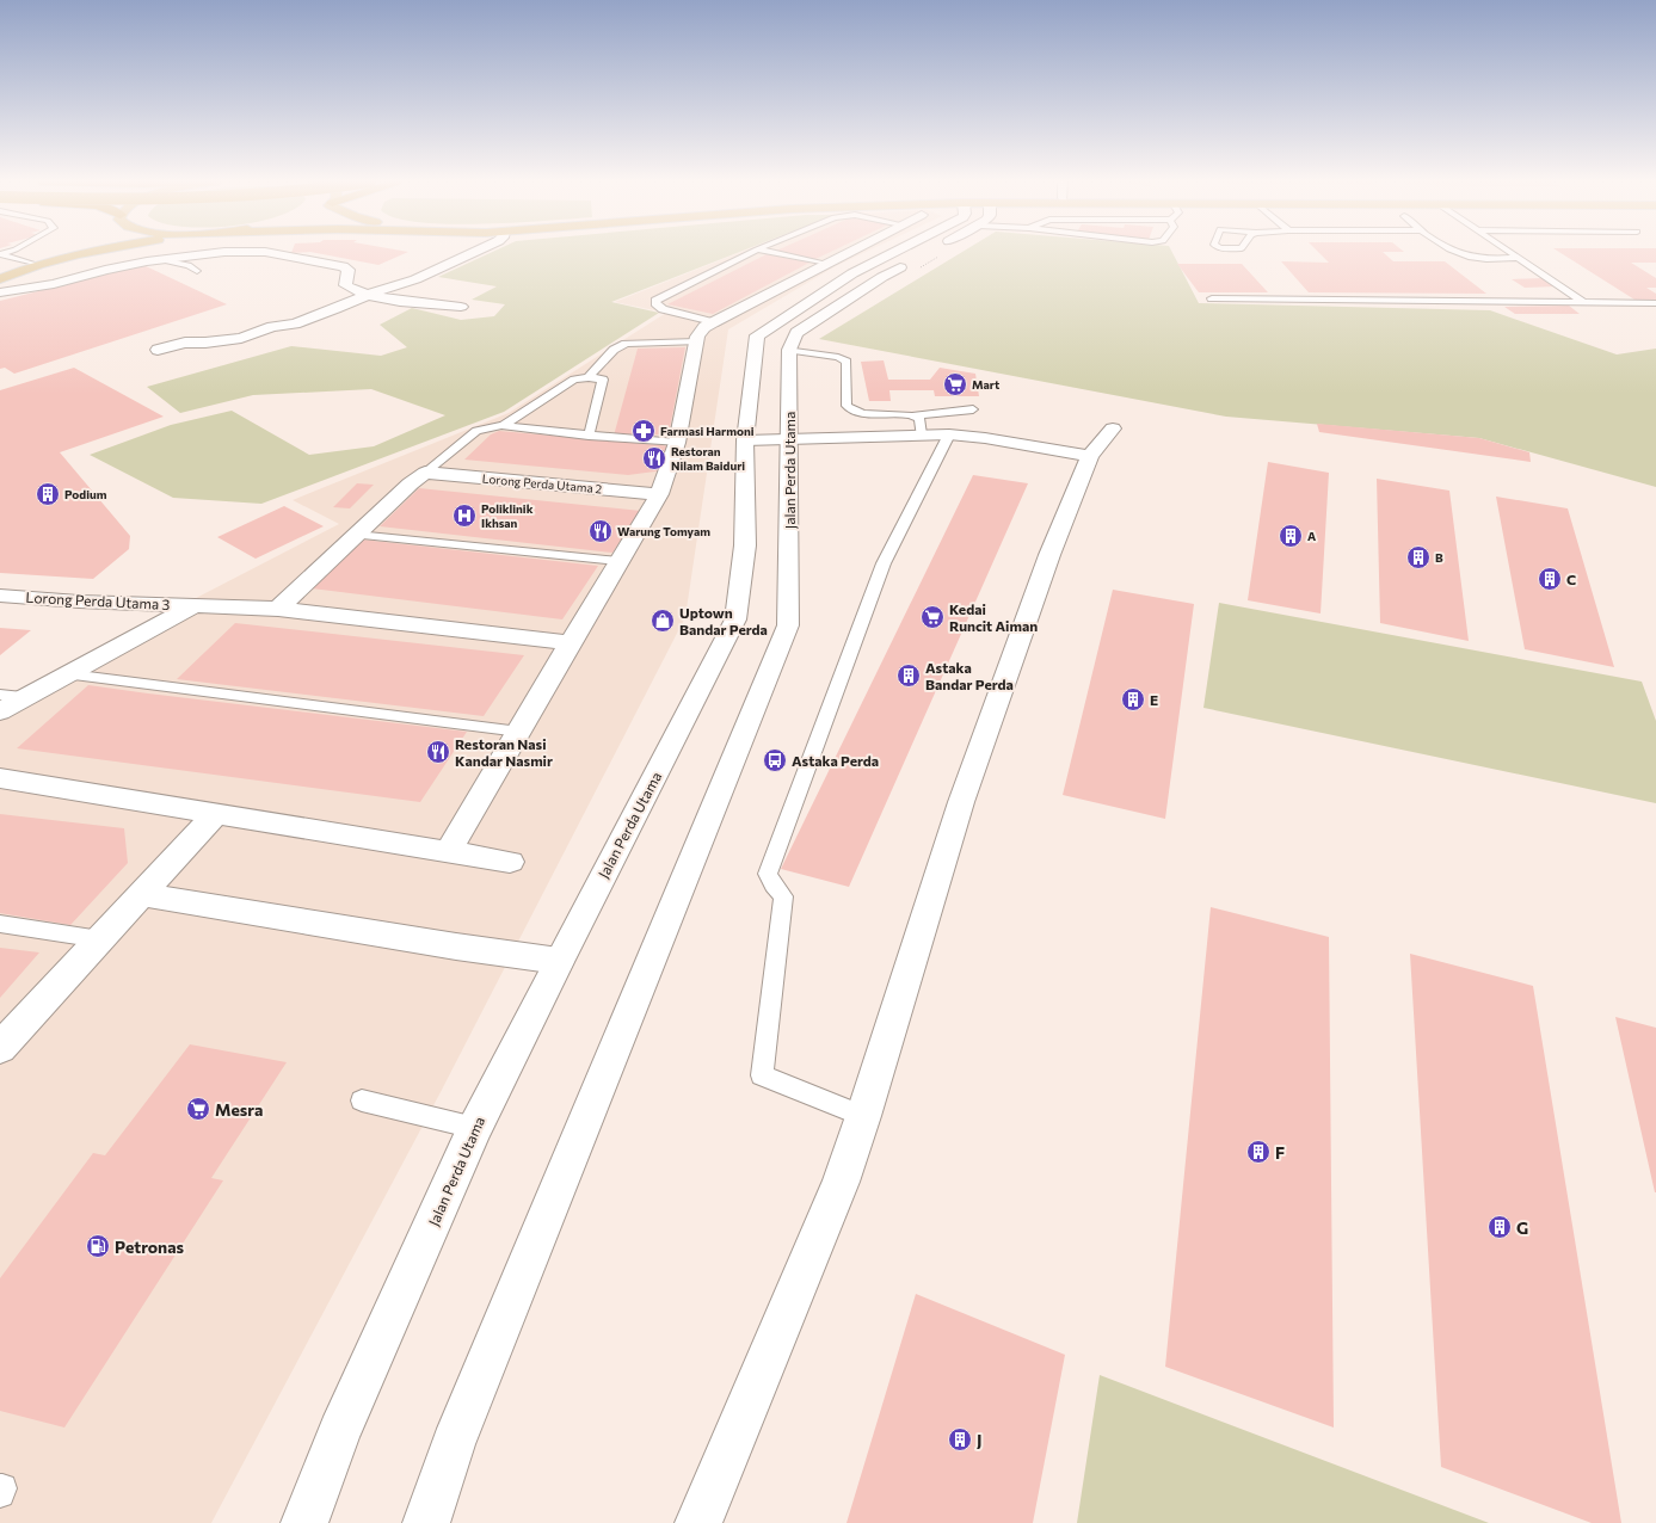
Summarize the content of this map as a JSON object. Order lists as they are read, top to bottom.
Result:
{
  "streets": {
    "street": ["Jalan Perda Utama", "Lorong Perda Utama 2", "Lorong Perda Utama 3"]
  },
  "places": {
    "supermarket": ["Mart", "Kedai Runcit Aiman", "Mesra"],
    "pharmacy": ["Farmasi Harmoni"],
    "restaurant": ["Restoran Nilam Baiduri", "Warung Tomyam", "Restoran Nasi Kandar Nasmir"],
    "building": [
      "Podium",
      "A",
      "B",
      "C",
      "Astaka Bandar Perda",
      "E",
      "F",
      "G",
      "J"
    ],
    "hospital": ["Poliklinik Ikhsan"],
    "shop": ["Uptown Bandar Perda"],
    "bus stop": ["Astaka Perda"],
    "fuel station": ["Petronas"]
  }
}
